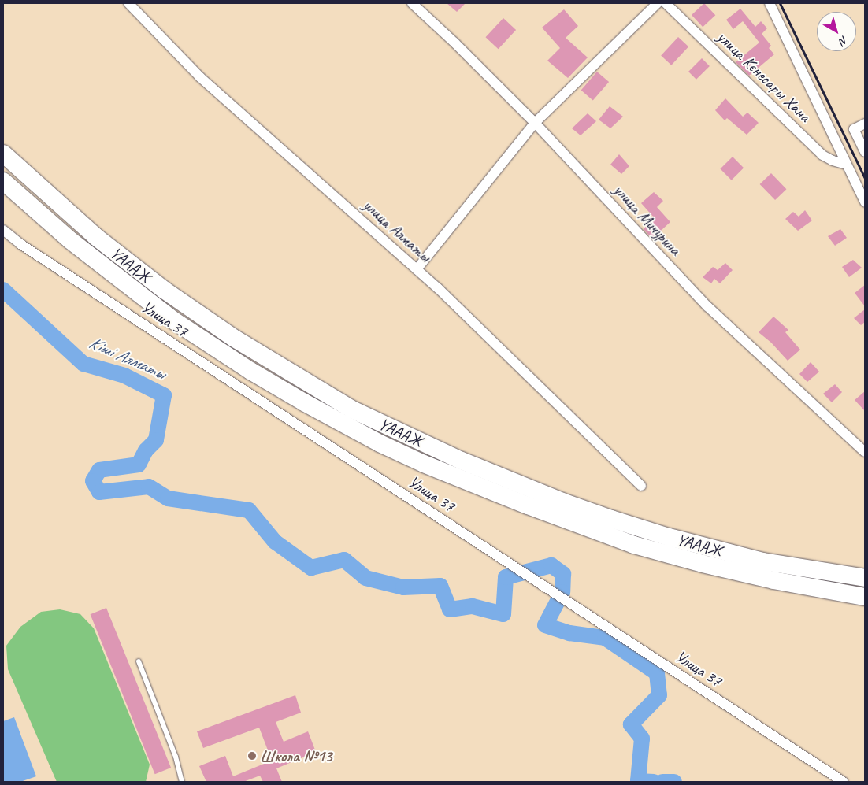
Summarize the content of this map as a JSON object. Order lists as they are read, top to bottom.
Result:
{
  "streets": {
    "highway": ["ҮАААЖ"],
    "street": [
      "улица Кенесары Хана",
      "улица Мичурина",
      "улица Алматы",
      "Улица 37"
    ]
  },
  "water": ["Кіші Алматы"],
  "places": ["Школа №13"],
  "north": "bottom right"
}
